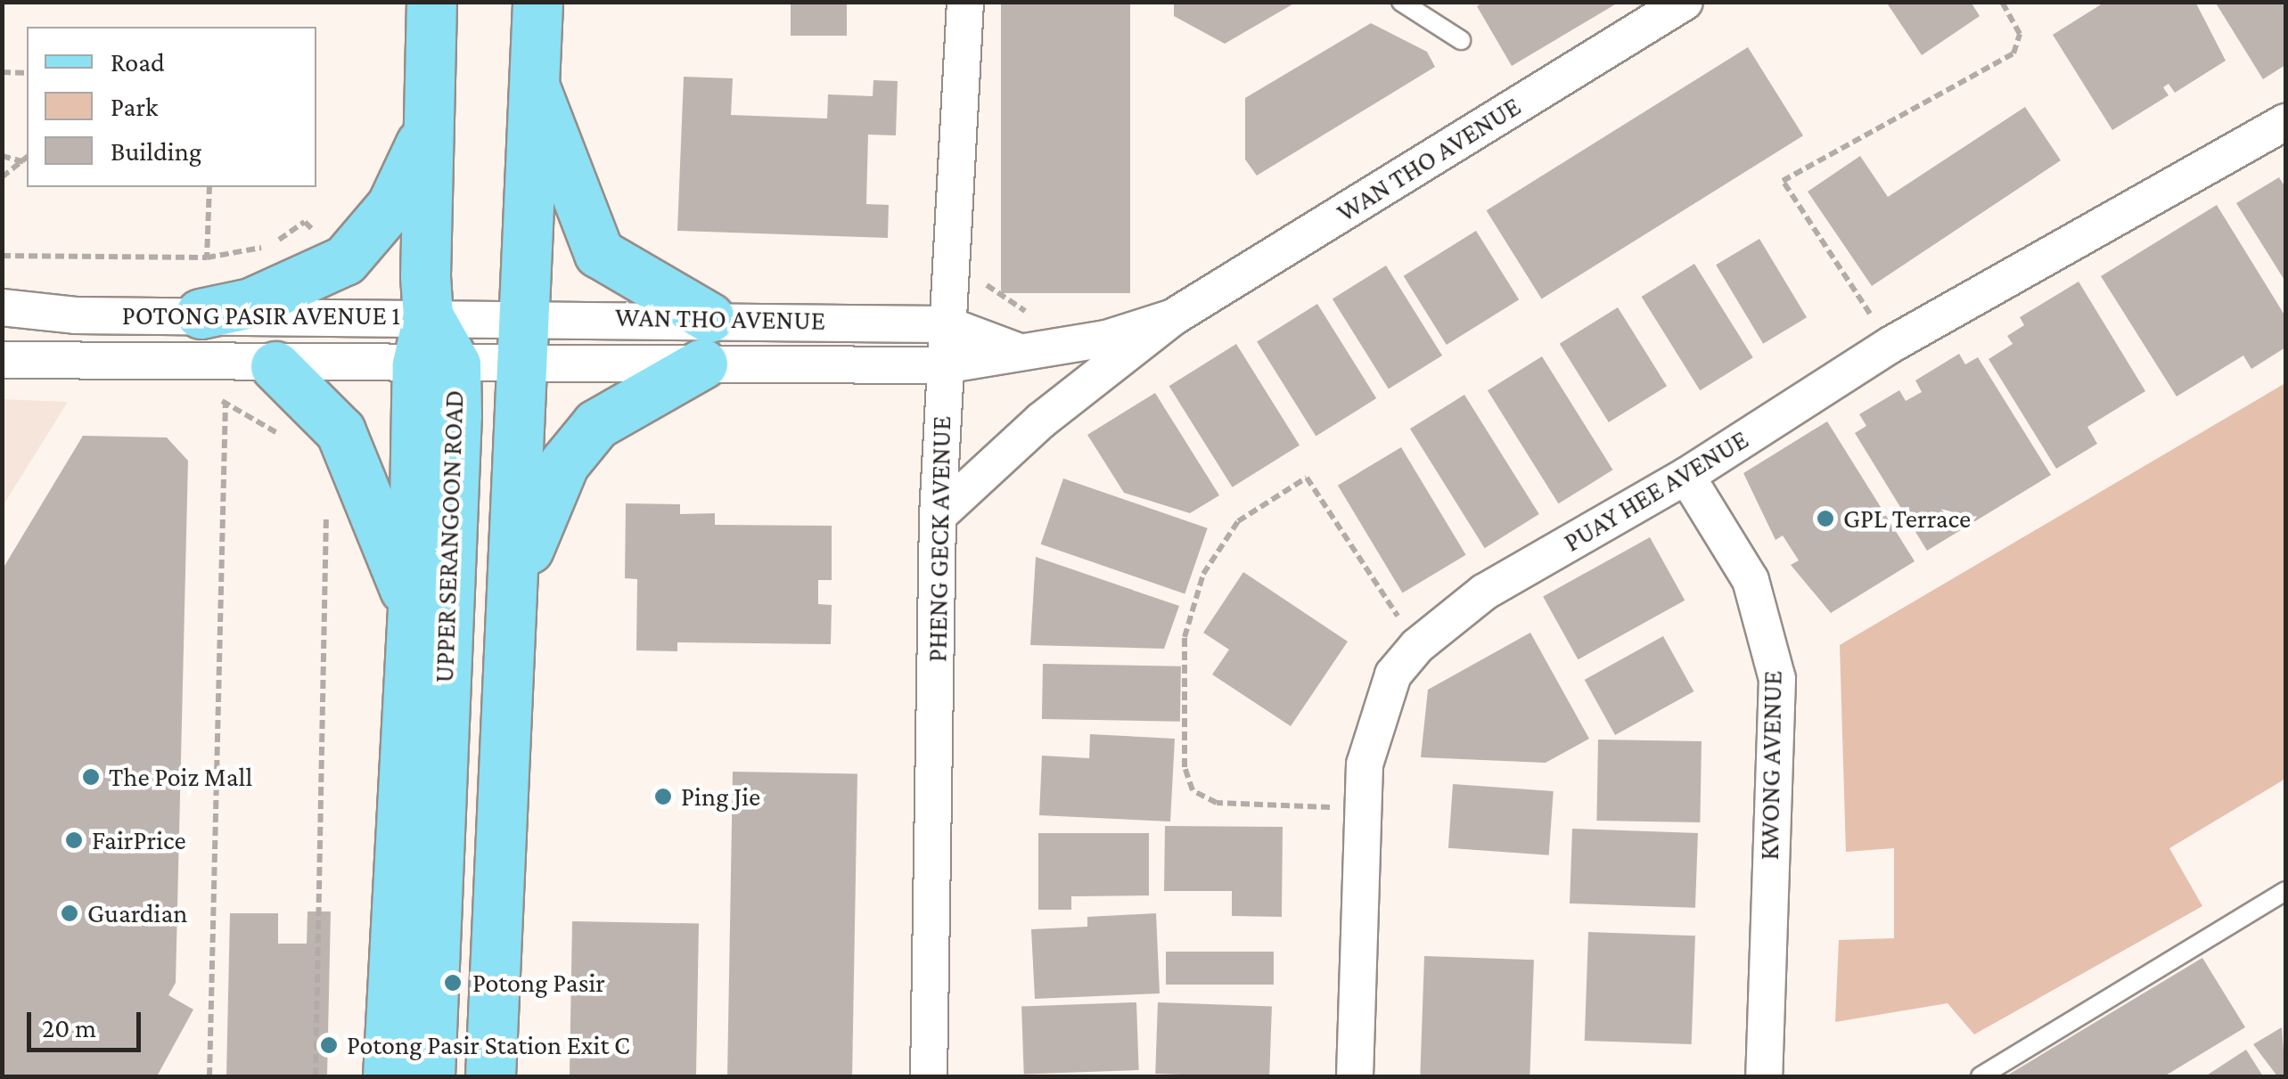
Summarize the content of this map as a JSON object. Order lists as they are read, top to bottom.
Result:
{
  "streets": {
    "main road": ["UPPER SERANGOON ROAD"],
    "street": [
      "WAN THO AVENUE",
      "POTONG PASIR AVENUE 1",
      "PUAY HEE AVENUE",
      "PHENG GECK AVENUE",
      "KWONG AVENUE"
    ]
  },
  "crossings": [
    ["WAN THO AVENUE", "POTONG PASIR AVENUE 1"],
    ["WAN THO AVENUE", "PHENG GECK AVENUE"],
    ["POTONG PASIR AVENUE 1", "UPPER SERANGOON ROAD"],
    ["PUAY HEE AVENUE", "KWONG AVENUE"]
  ],
  "places": [
    "GPL Terrace",
    "The Poiz Mall",
    "Ping Jie",
    "FairPrice",
    "Guardian",
    "Potong Pasir",
    "Potong Pasir Station Exit C"
  ],
  "legend": ["Road", "Park", "Building"],
  "scale_bar": "20 m"
}
